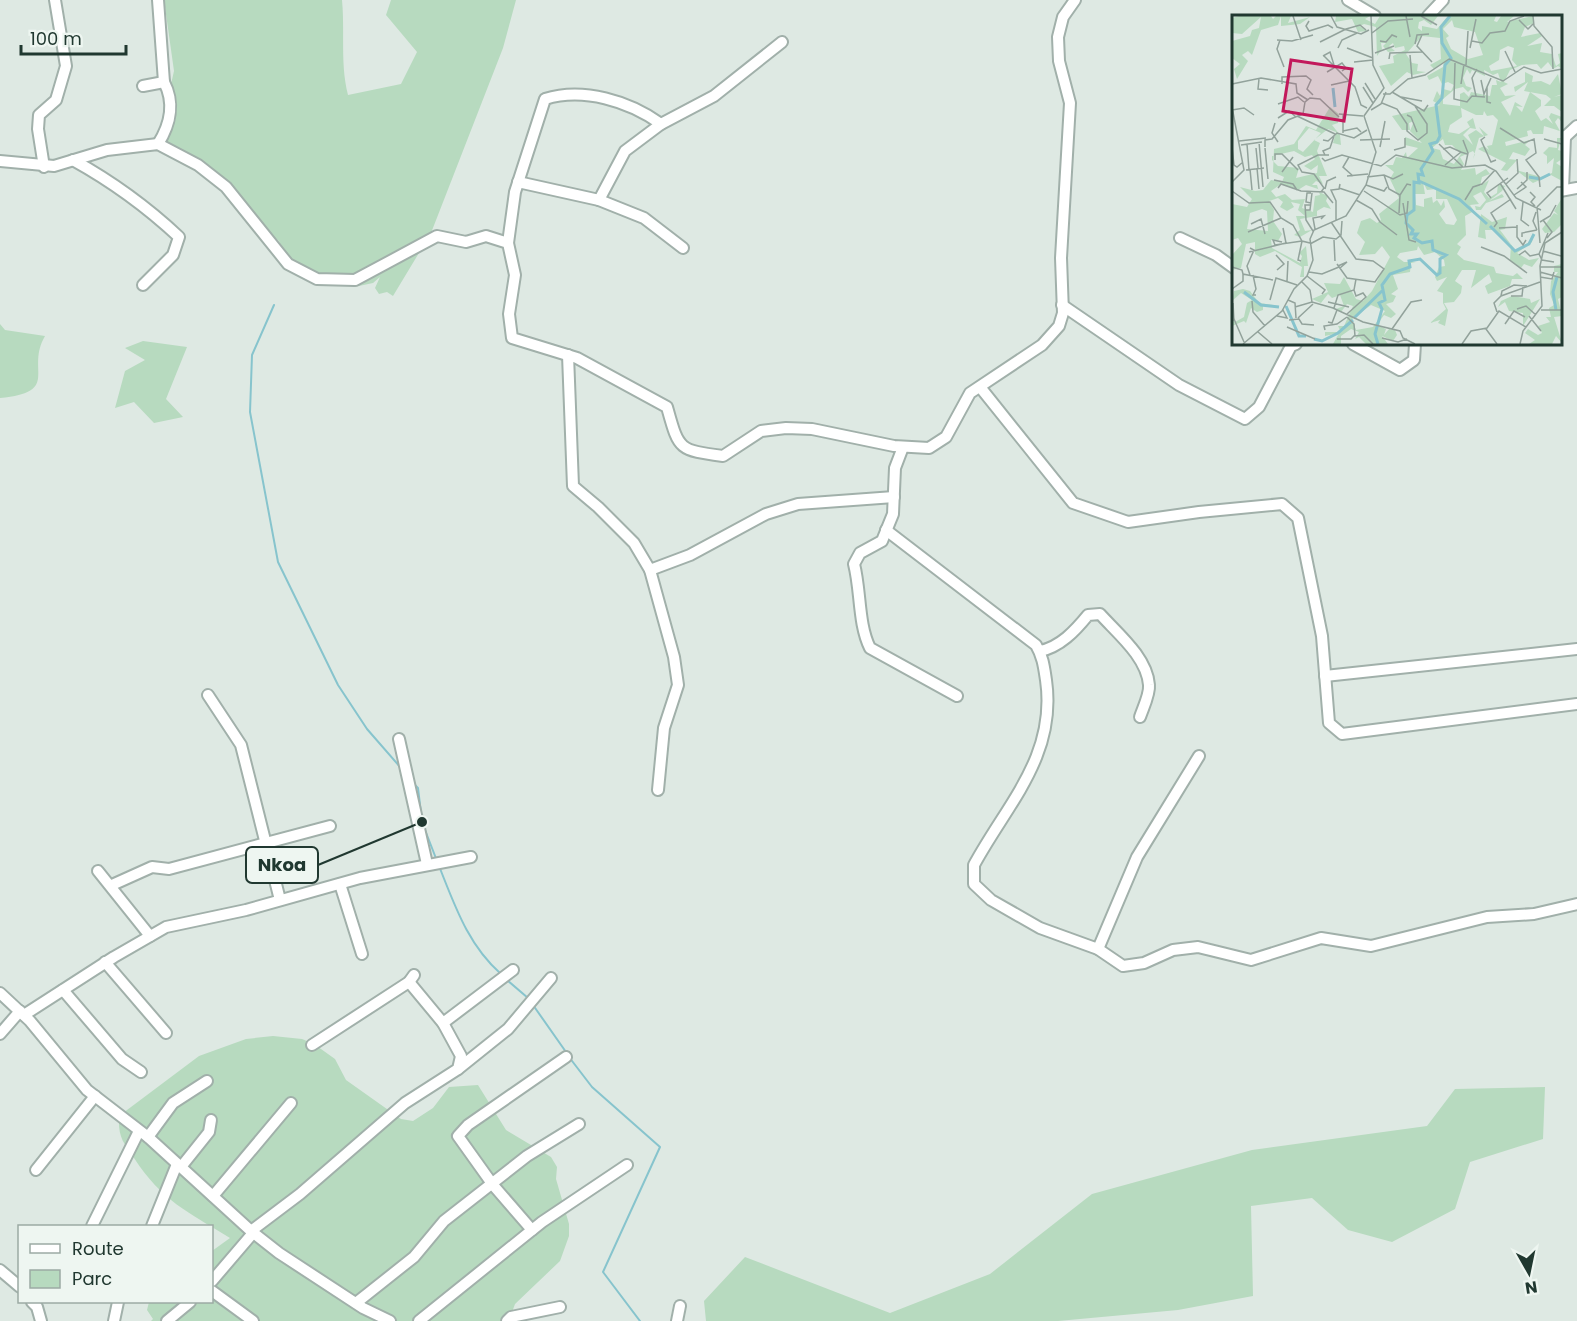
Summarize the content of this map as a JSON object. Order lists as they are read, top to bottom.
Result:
{
  "places": ["Nkoa"],
  "legend": ["Route", "Parc"],
  "scale_bar": "100 m",
  "north": "bottom"
}
